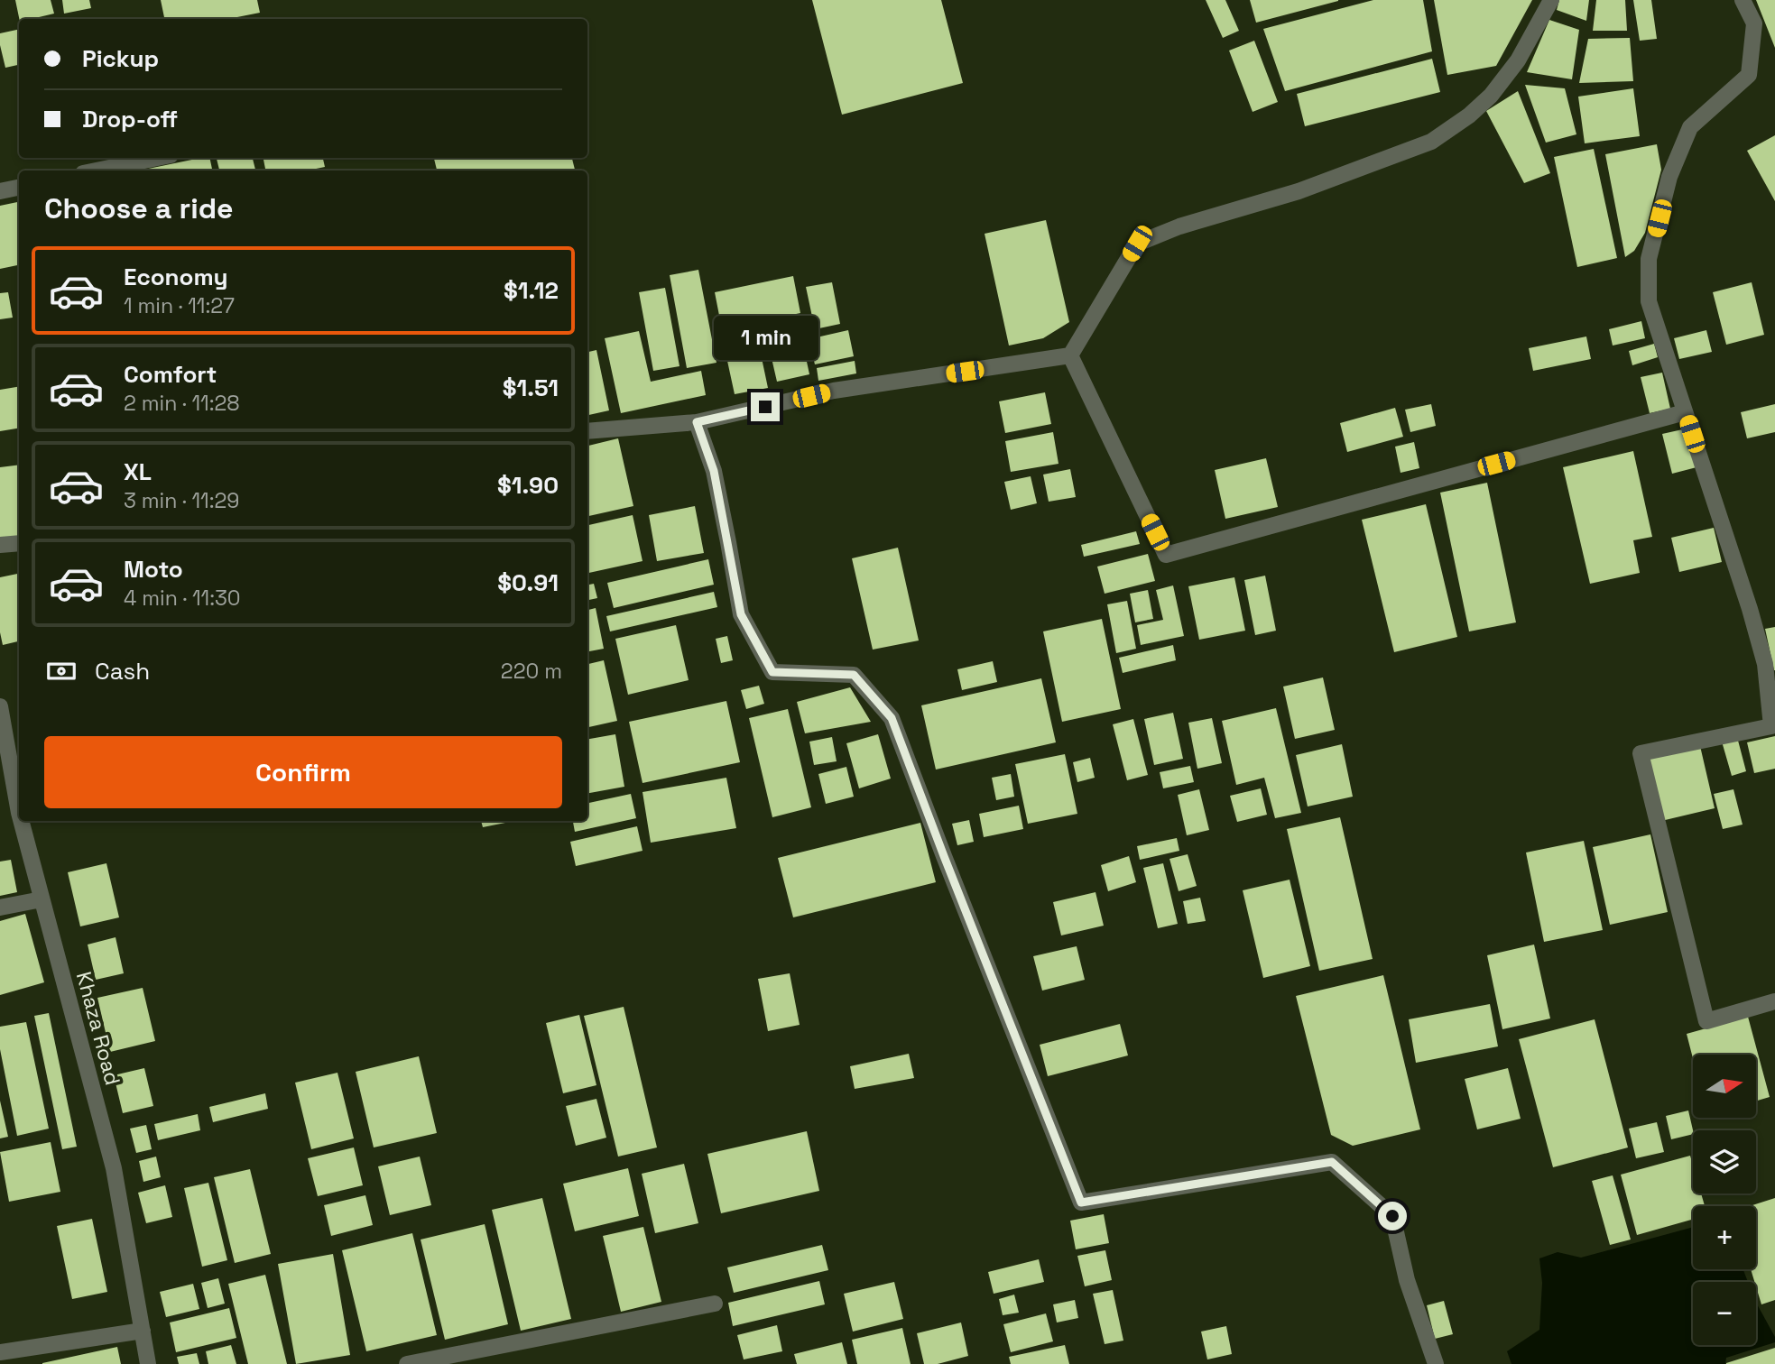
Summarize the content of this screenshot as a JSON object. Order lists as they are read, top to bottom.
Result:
{
  "streets": {
    "street": ["Khaza Road"]
  },
  "north": "right",
  "page": {
    "banner": ["Pickup", "Drop-off"],
    "heading": "Choose a ride",
    "list": [
      {
        "name": "Economy",
        "note": "1 min · 11:27",
        "value": "$1.12"
      },
      {
        "name": "Comfort",
        "note": "2 min · 11:28",
        "value": "$1.51"
      },
      {
        "name": "XL",
        "note": "3 min · 11:29",
        "value": "$1.90"
      },
      {
        "name": "Moto",
        "note": "4 min · 11:30",
        "value": "$0.91"
      }
    ],
    "bubble": "1 min",
    "pay": ["Cash", "220 m"],
    "buttons": "Confirm",
    "map_buttons": ["+", "−"]
  }
}
